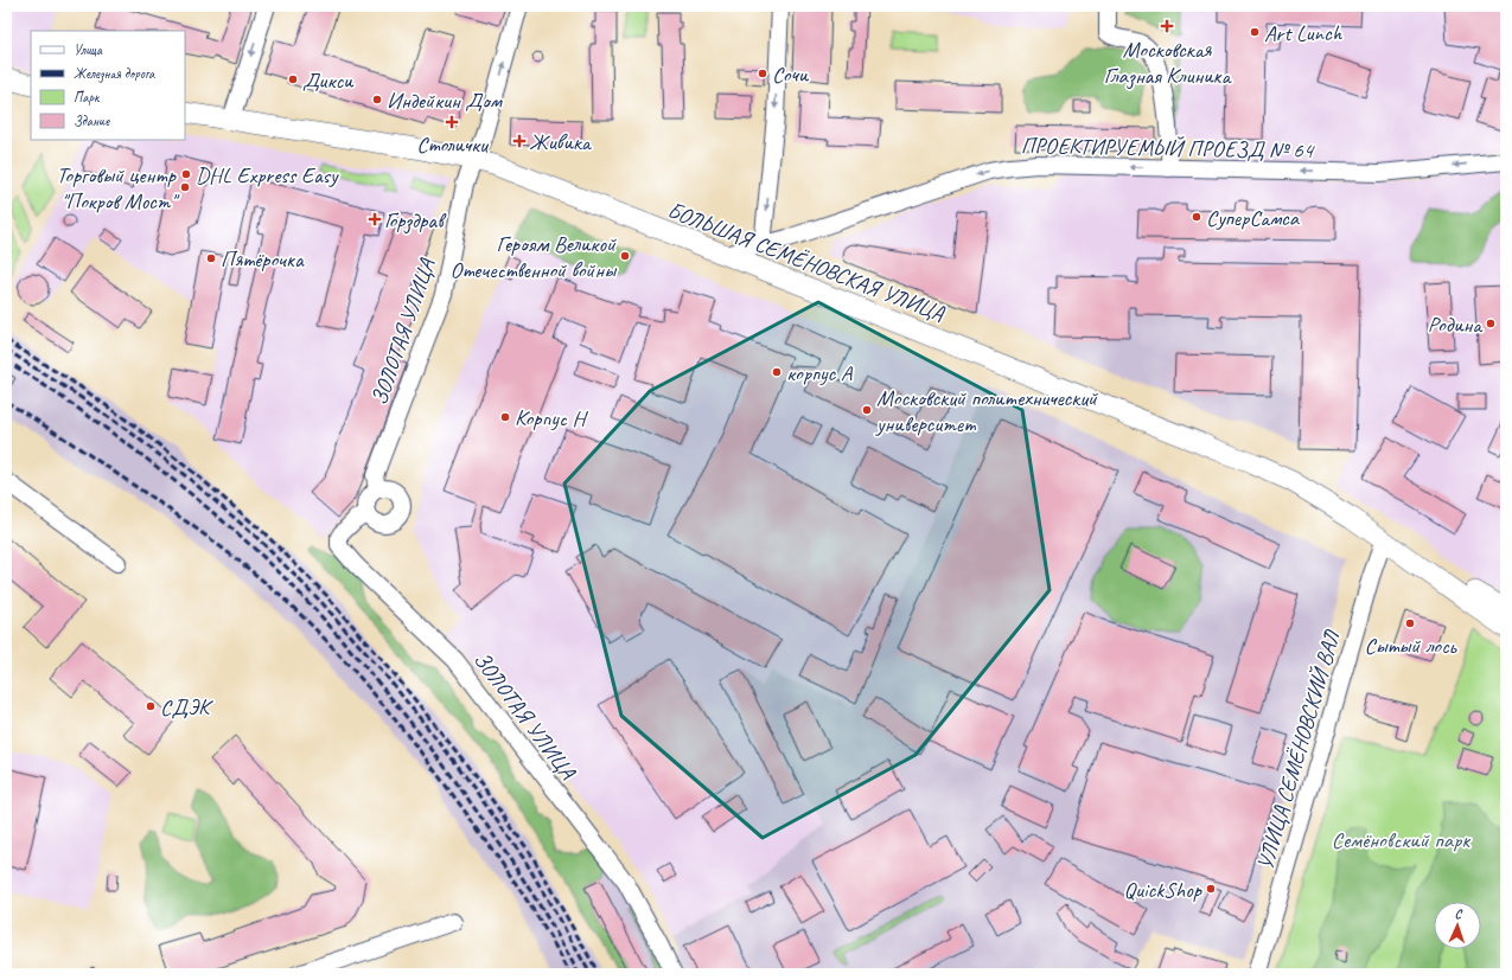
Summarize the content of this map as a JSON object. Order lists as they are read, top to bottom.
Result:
{
  "streets": {
    "main road": ["БОЛЬШАЯ СЕМЁНОВСКАЯ УЛИЦА"],
    "street": ["ПРОЕКТИРУЕМЫЙ ПРОЕЗД № 64", "ЗОЛОТАЯ УЛИЦА", "УЛИЦА СЕМЁНОВСКИЙ ВАЛ"]
  },
  "crossings": [
    ["ПРОЕКТИРУЕМЫЙ ПРОЕЗД № 64", "БОЛЬШАЯ СЕМЁНОВСКАЯ УЛИЦА"],
    ["БОЛЬШАЯ СЕМЁНОВСКАЯ УЛИЦА", "ЗОЛОТАЯ УЛИЦА"],
    ["БОЛЬШАЯ СЕМЁНОВСКАЯ УЛИЦА", "УЛИЦА СЕМЁНОВСКИЙ ВАЛ"]
  ],
  "one_way": ["ПРОЕКТИРУЕМЫЙ ПРОЕЗД № 64"],
  "parks": ["Семёновский парк"],
  "places": {
    "health": [
      "Московская Глазная Клиника",
      "Столички",
      "Живика",
      "Горздрав"
    ],
    "other": [
      "Art Lunch",
      "Сочи",
      "Дикси",
      "Индейкин Дом",
      "DHL Express Easy",
      "Торговый центр \"Покров Мост\"",
      "СуперСамса",
      "Героям Великой Отечественной войны",
      "Пятёрочка",
      "Родина",
      "корпус А",
      "Московский политехнический университет",
      "Корпус Н",
      "Сытый лось",
      "СДЭК",
      "QuickShop"
    ]
  },
  "legend": [
    "Улица",
    "Железная дорога",
    "Парк",
    "Здание"
  ],
  "north": "top"
}
